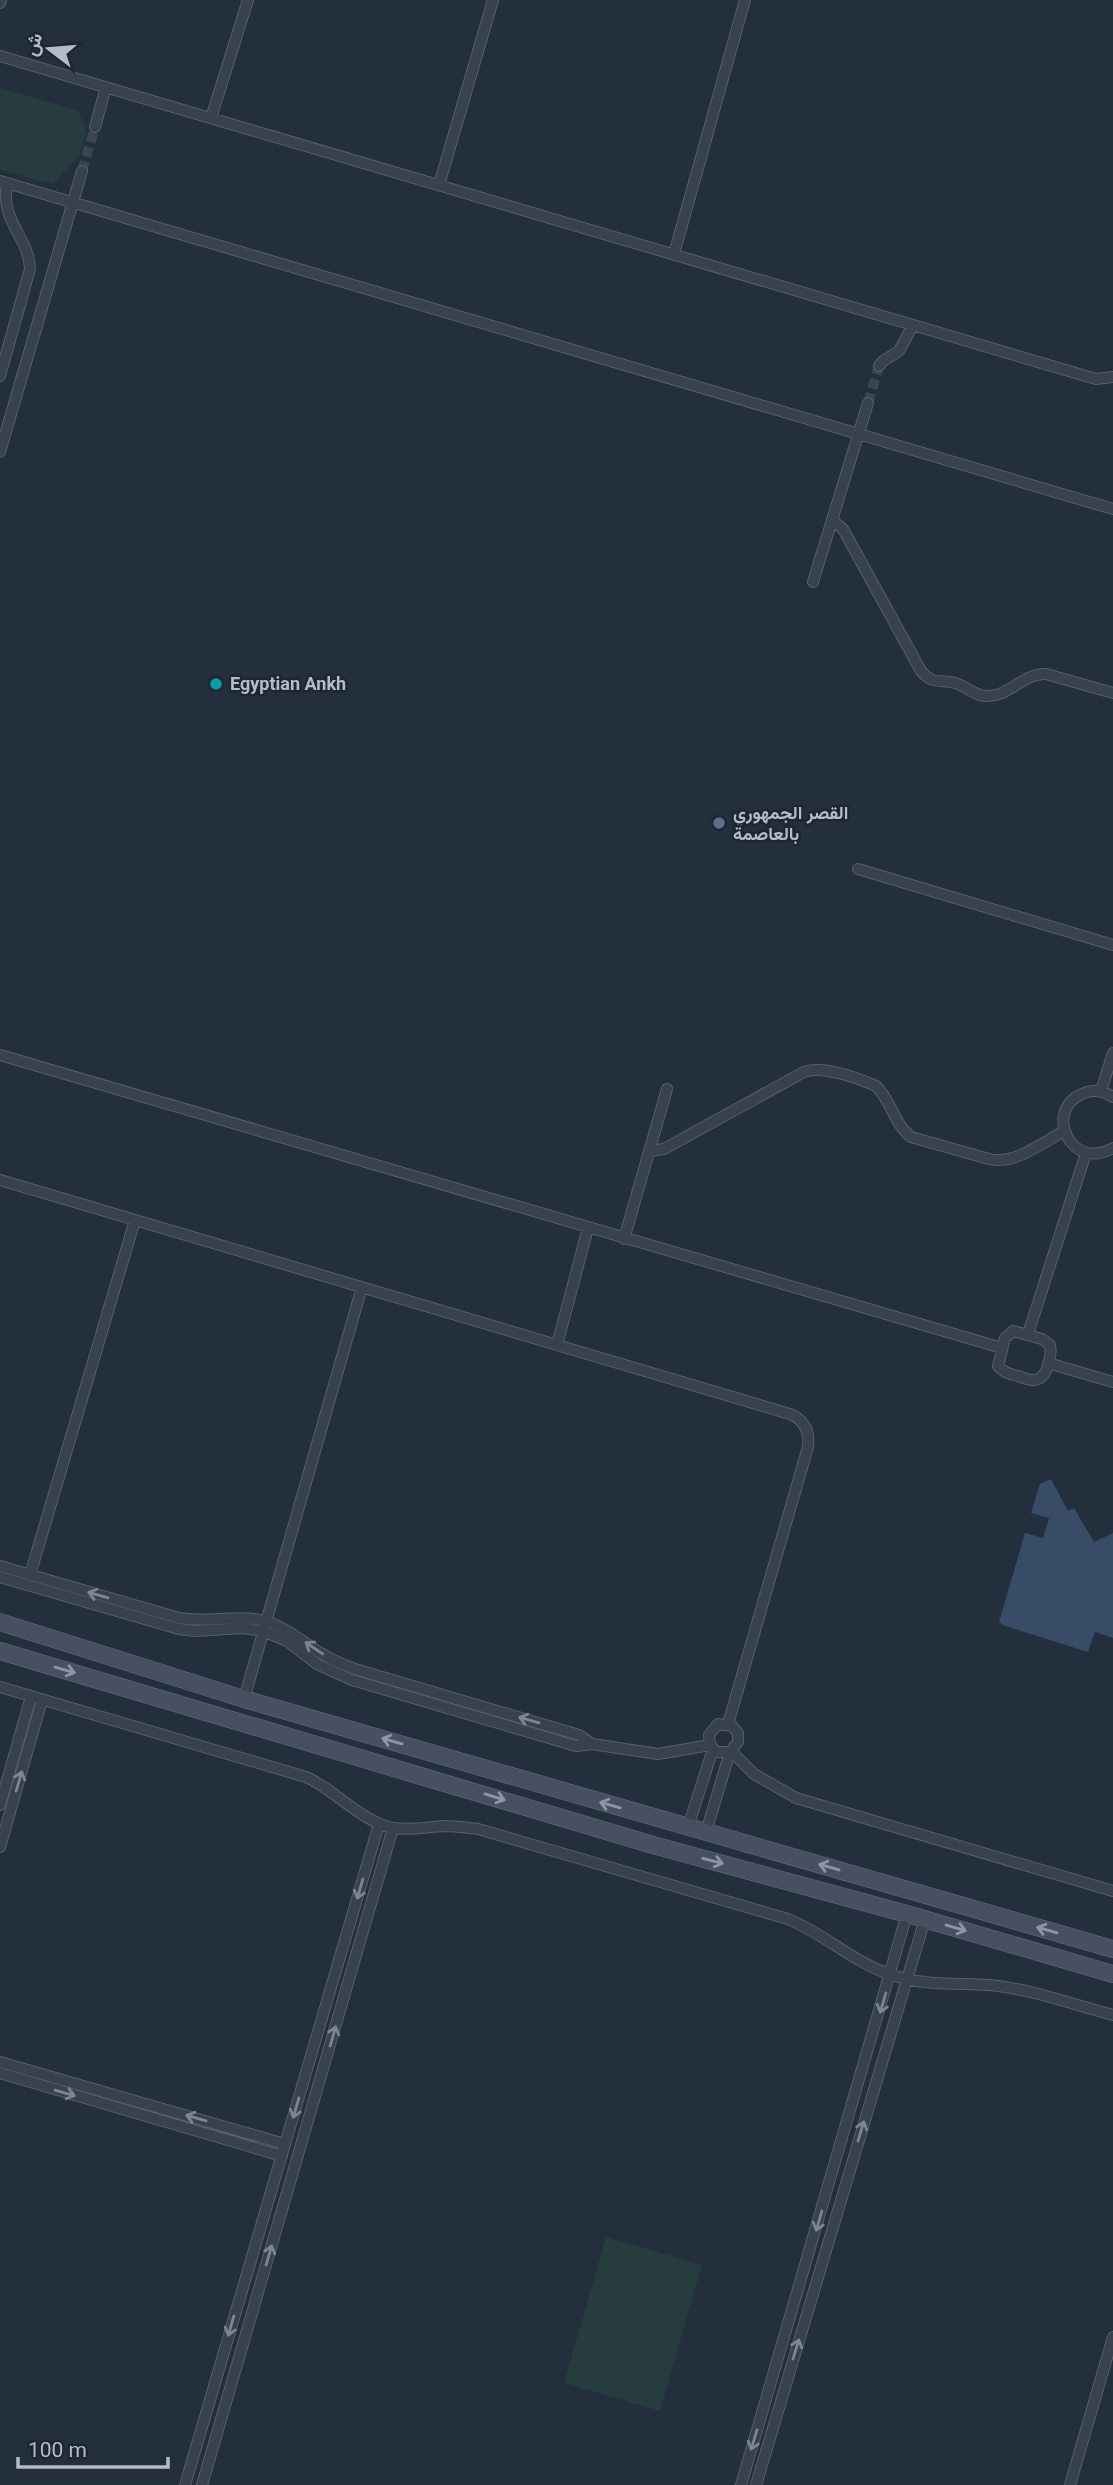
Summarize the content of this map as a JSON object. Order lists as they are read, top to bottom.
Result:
{
  "places": ["Egyptian Ankh", "القصر الجمهوري بالعاصمة"],
  "scale_bar": "100 m",
  "north": "left"
}
